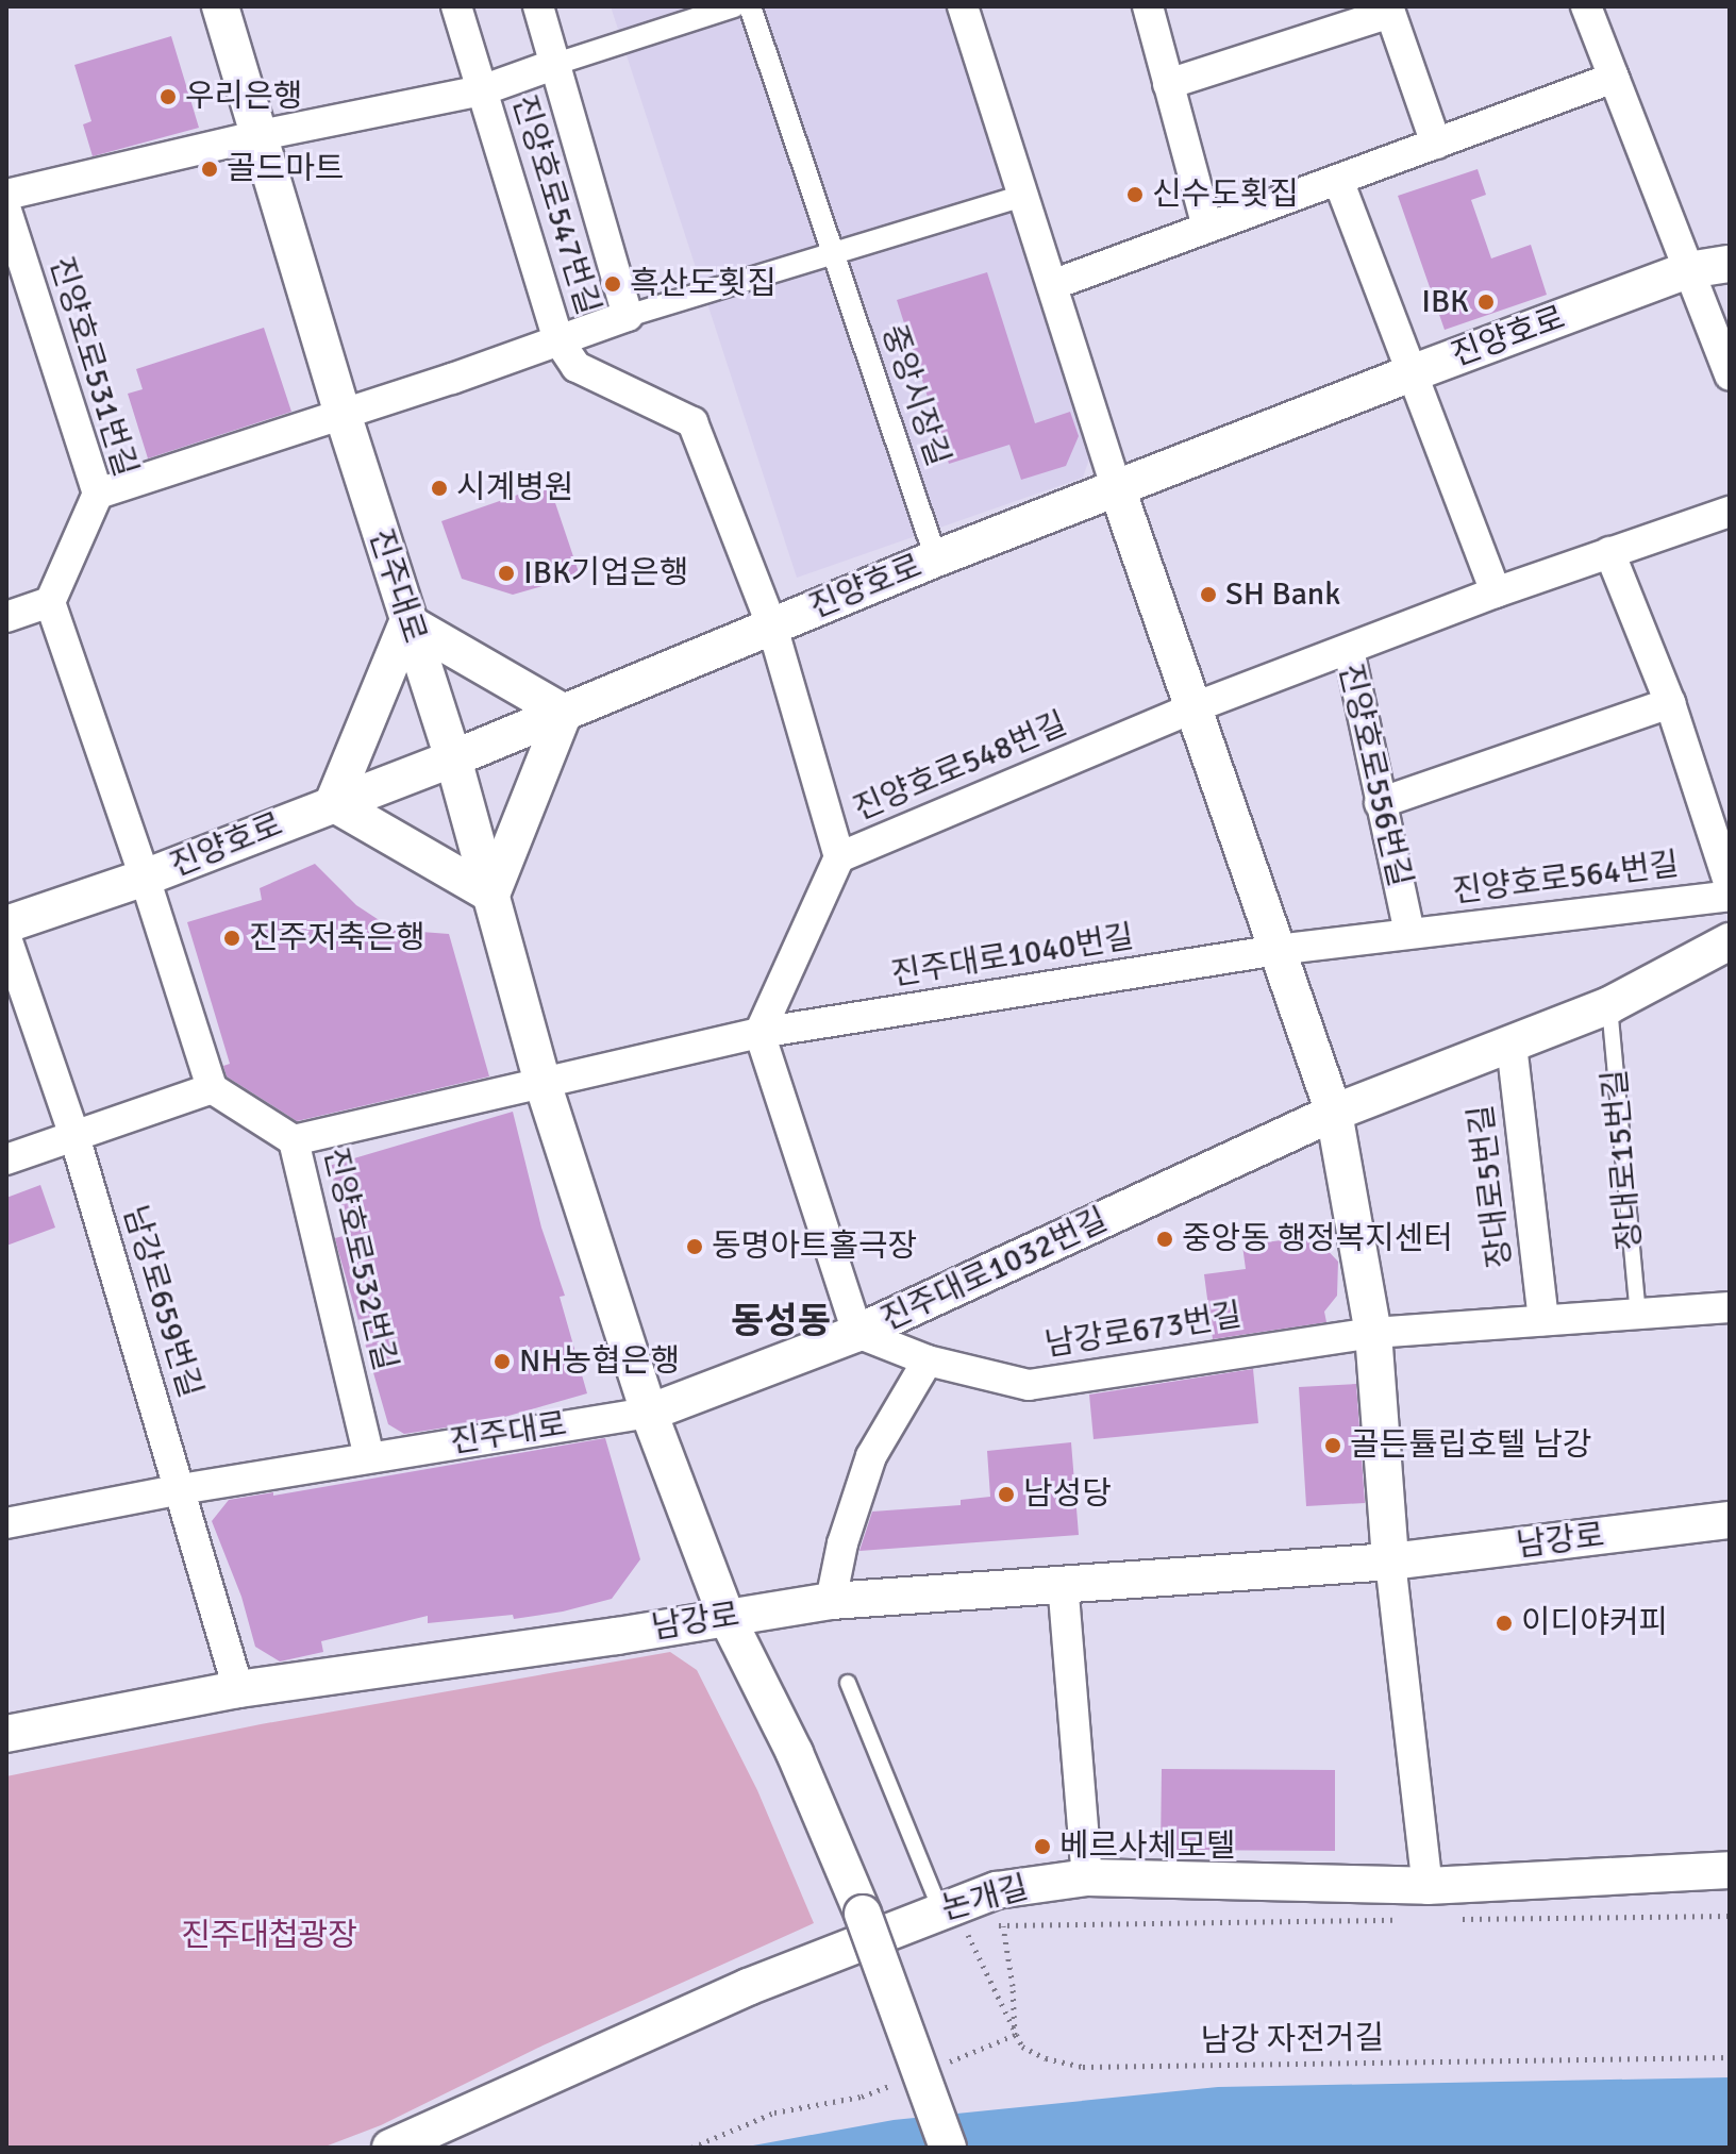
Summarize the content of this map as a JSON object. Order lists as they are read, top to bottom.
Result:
{
  "streets": {
    "street": [
      "진양호로547번길",
      "진양호로",
      "진양호로531번길",
      "중앙시장길",
      "진주대로",
      "진양호로548번길",
      "진양호로556번길",
      "진양호로564번길",
      "진주대로1040번길",
      "장대로5번길",
      "진양호로532번길",
      "진주대로1032번길",
      "남강로659번길",
      "남강로673번길",
      "남강로",
      "논개길"
    ],
    "lane": ["장대로15번길"],
    "path": ["남강 자전거길"]
  },
  "crossings": [
    ["진양호로547번길", "진양호로"],
    ["진양호로547번길", "진주대로"],
    ["진양호로547번길", "진양호로548번길"],
    ["진양호로", "중앙시장길"],
    ["진양호로", "진주대로"],
    ["진양호로", "진양호로548번길"],
    ["진주대로", "진주대로1040번길"],
    ["진주대로", "진양호로532번길"],
    ["진주대로", "진주대로1032번길"],
    ["진주대로", "남강로"],
    ["진양호로548번길", "진양호로556번길"],
    ["진양호로556번길", "진양호로564번길"],
    ["진양호로556번길", "진주대로1040번길"],
    ["진주대로1040번길", "진양호로532번길"],
    ["진주대로1032번길", "남강로673번길"],
    ["남강로659번길", "남강로"],
    ["논개길", "남강 자전거길"]
  ],
  "districts": ["동성동"],
  "parks": ["진주대첩광장"],
  "places": [
    "우리은행",
    "골드마트",
    "신수도횟집",
    "흑산도횟집",
    "IBK",
    "시계병원",
    "IBK기업은행",
    "SH Bank",
    "진주저축은행",
    "중앙동 행정복지센터",
    "동명아트홀극장",
    "NH농협은행",
    "골든튤립호텔 남강",
    "남성당",
    "이디야커피",
    "베르사체모텔"
  ]
}
